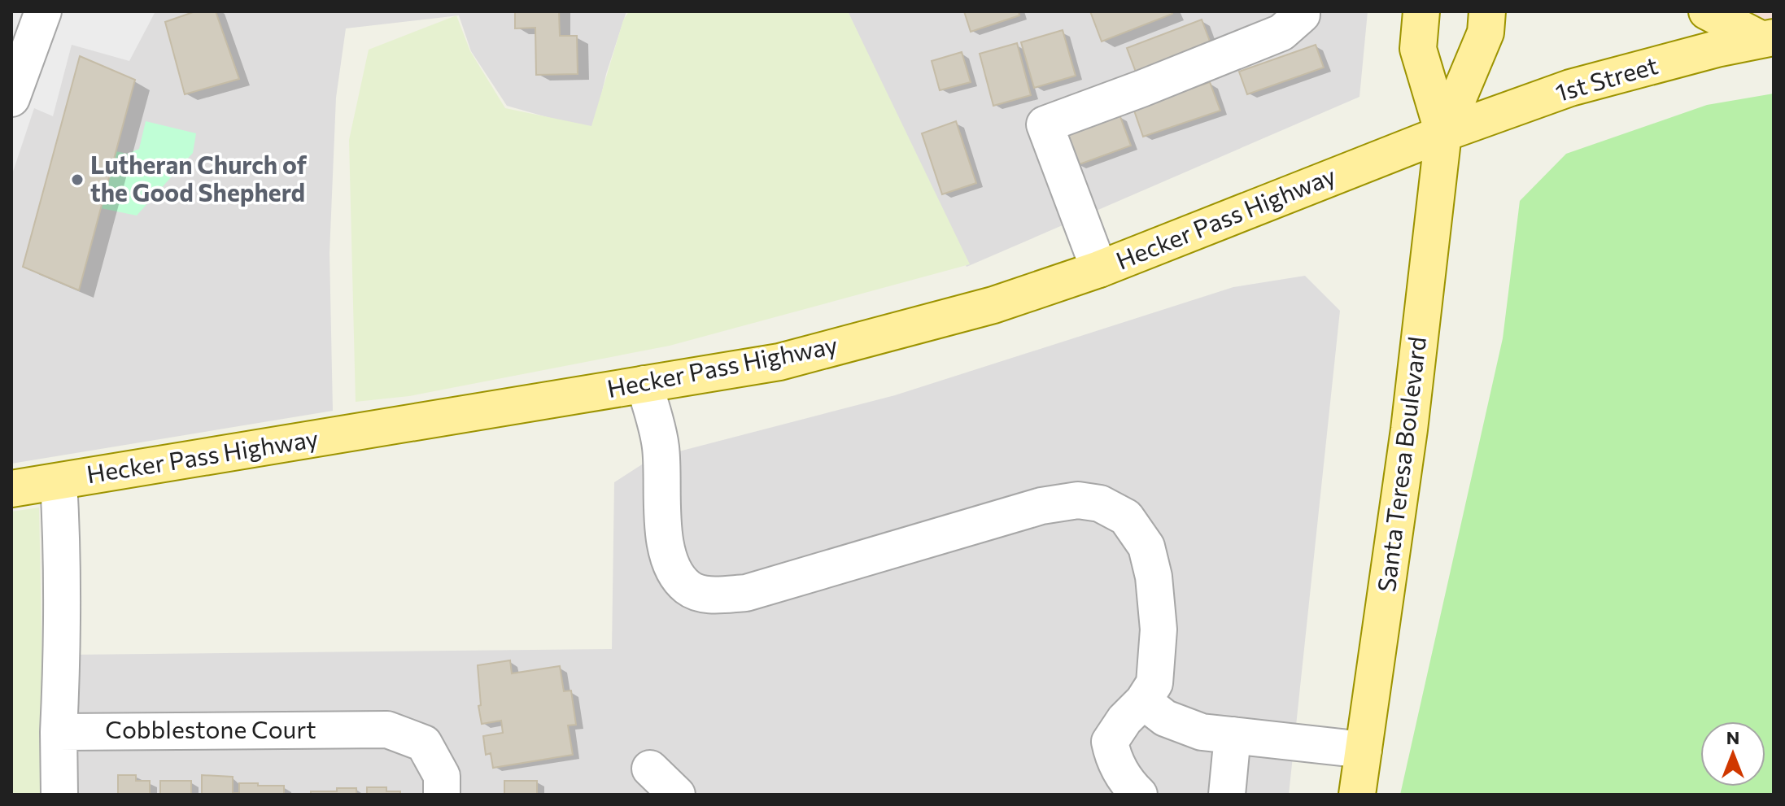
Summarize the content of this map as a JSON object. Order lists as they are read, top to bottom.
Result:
{
  "streets": {
    "main road": ["1st Street", "Hecker Pass Highway", "Santa Teresa Boulevard"],
    "street": ["Cobblestone Court"]
  },
  "crossings": [
    ["1st Street", "Hecker Pass Highway"],
    ["1st Street", "Santa Teresa Boulevard"],
    ["Hecker Pass Highway", "Santa Teresa Boulevard"]
  ],
  "places": ["Lutheran Church of the Good Shepherd"],
  "north": "top"
}
